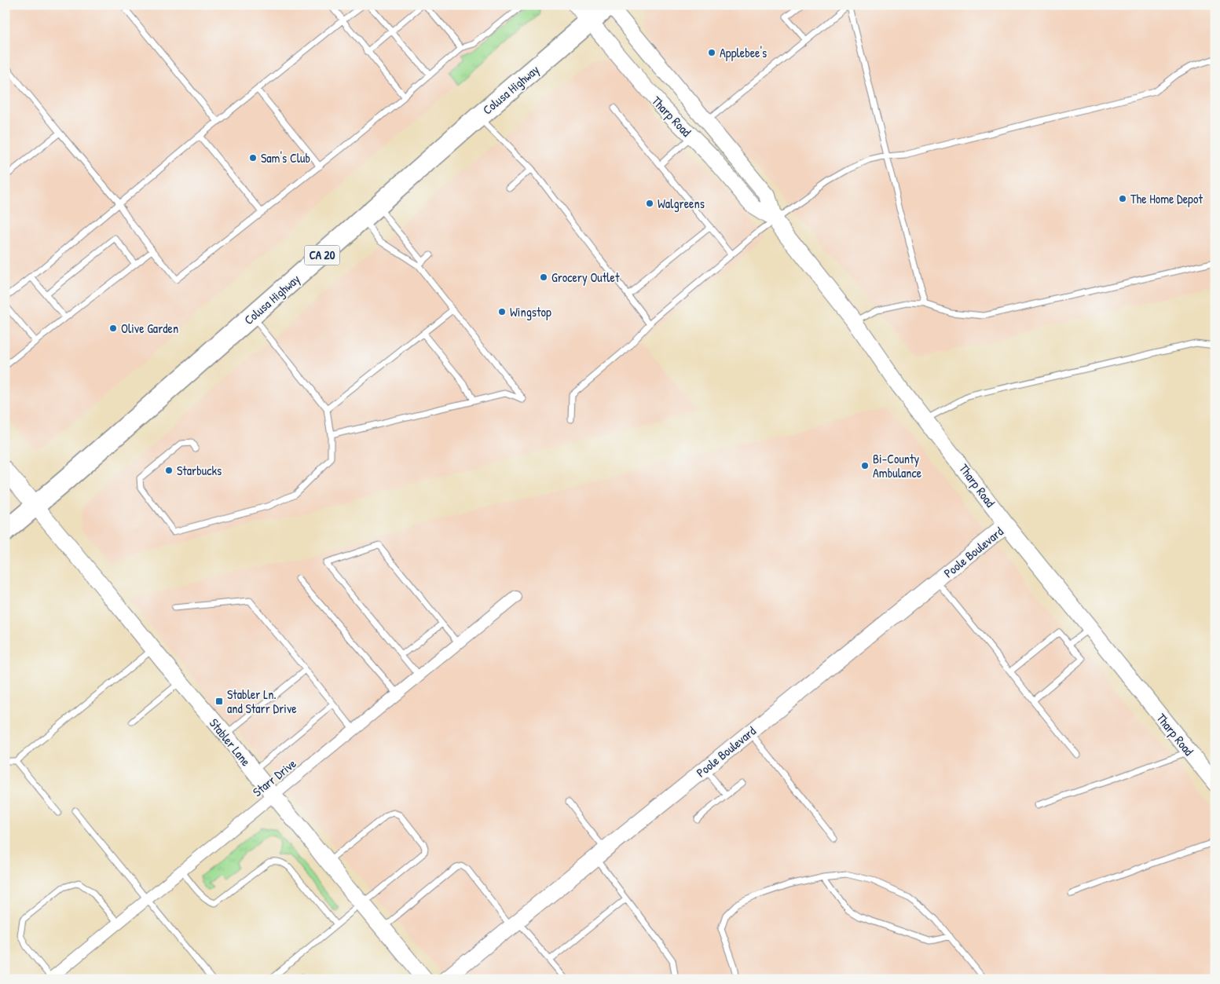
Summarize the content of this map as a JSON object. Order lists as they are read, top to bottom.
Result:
{
  "streets": {
    "highway": ["Colusa Highway", "CA 20"],
    "street": [
      "Tharp Road",
      "Poole Boulevard",
      "Stabler Lane",
      "Starr Drive"
    ]
  },
  "crossings": [
    ["Colusa Highway", "Tharp Road"],
    ["Colusa Highway", "Stabler Lane"],
    ["Tharp Road", "Poole Boulevard"],
    ["Stabler Lane", "Starr Drive"]
  ],
  "places": {
    "other": [
      "Applebee's",
      "Sam's Club",
      "The Home Depot",
      "Walgreens",
      "Grocery Outlet",
      "Wingstop",
      "Olive Garden",
      "Bi-County Ambulance",
      "Starbucks"
    ],
    "transit": ["Stabler Ln. and Starr Drive"]
  }
}
